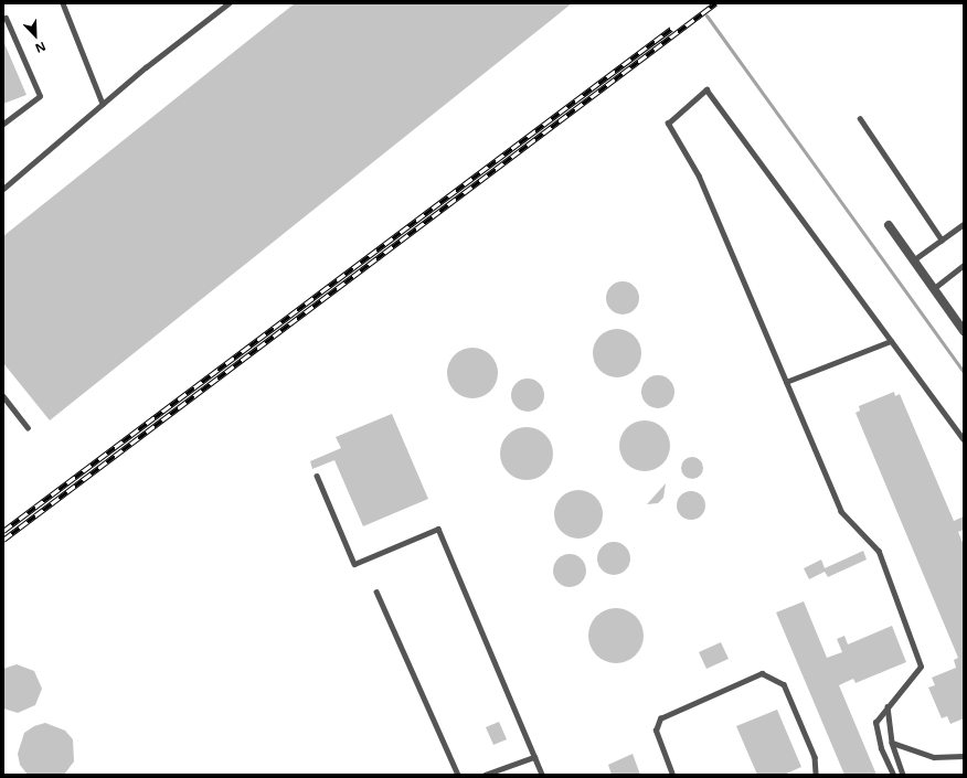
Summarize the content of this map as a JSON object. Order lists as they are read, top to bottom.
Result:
{
  "north": "bottom right"
}
